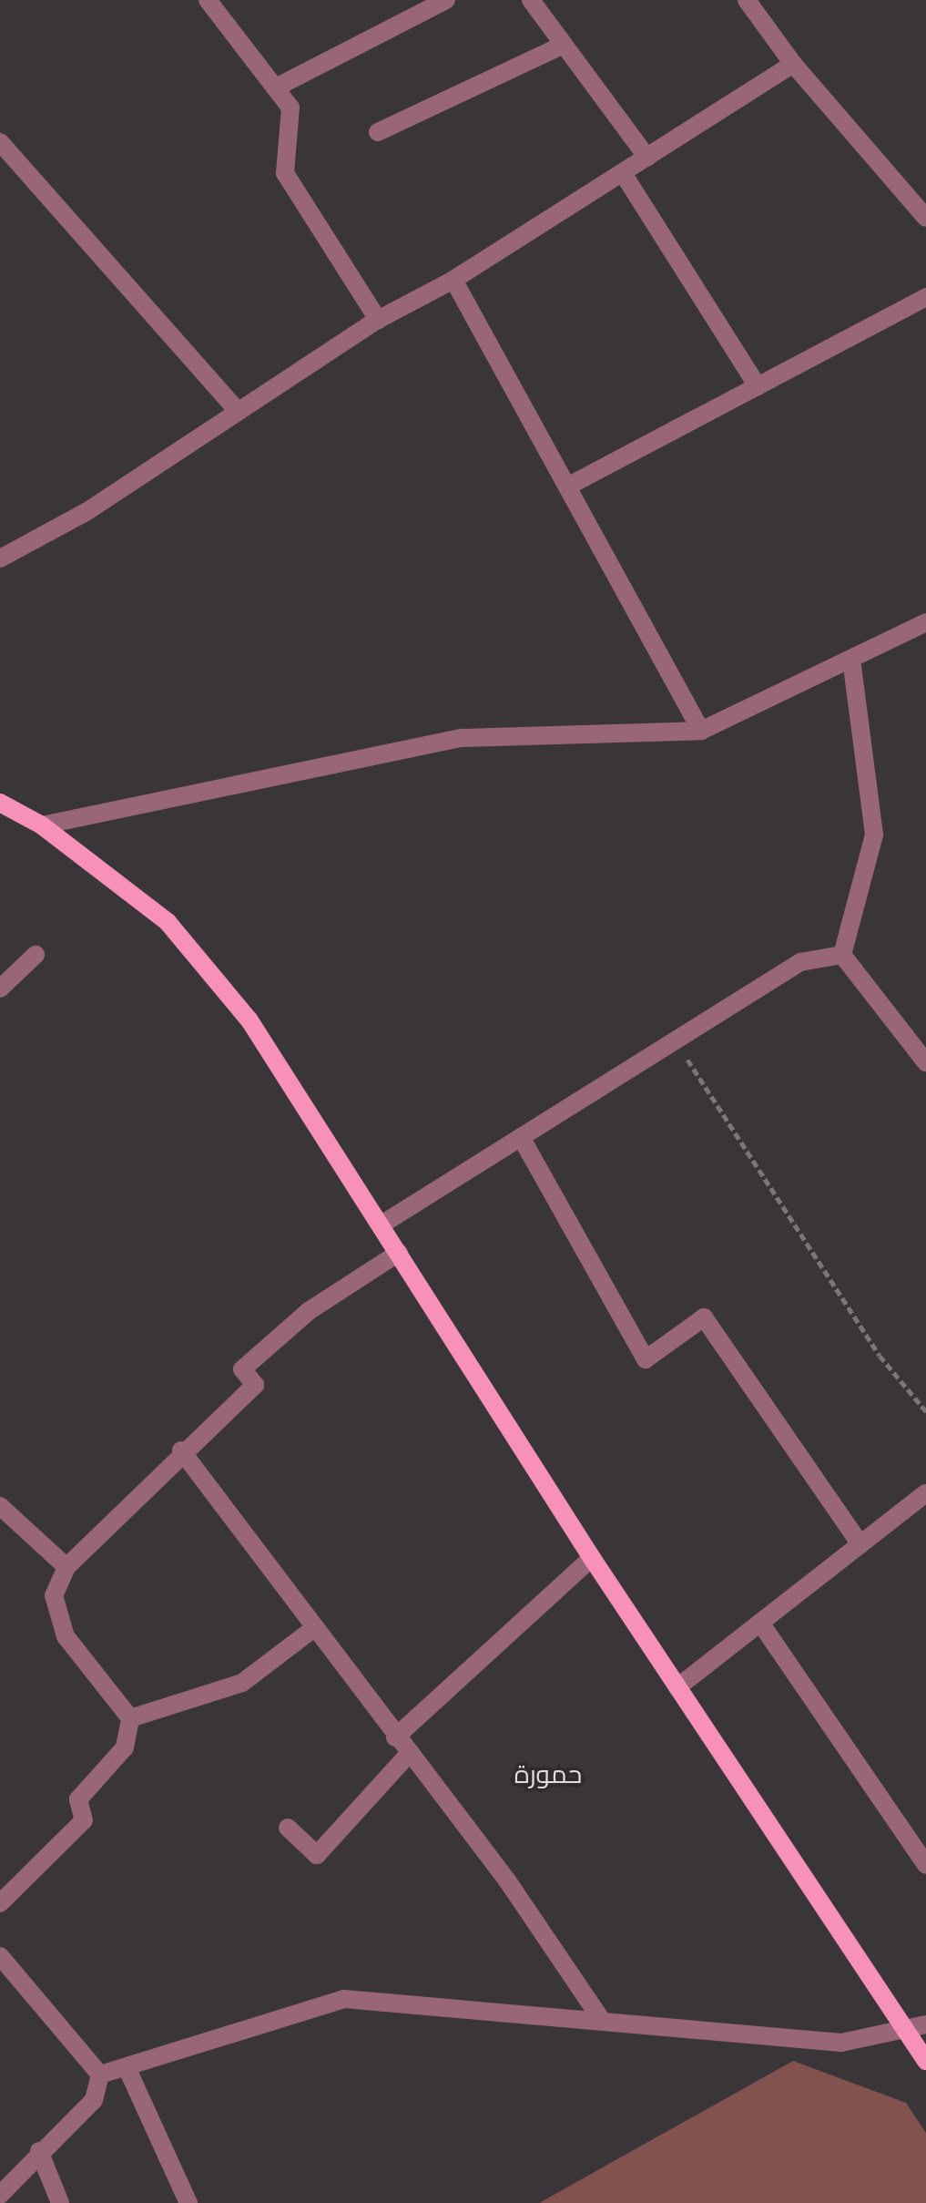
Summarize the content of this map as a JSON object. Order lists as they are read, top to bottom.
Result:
{
  "districts": ["حمورة"]
}
